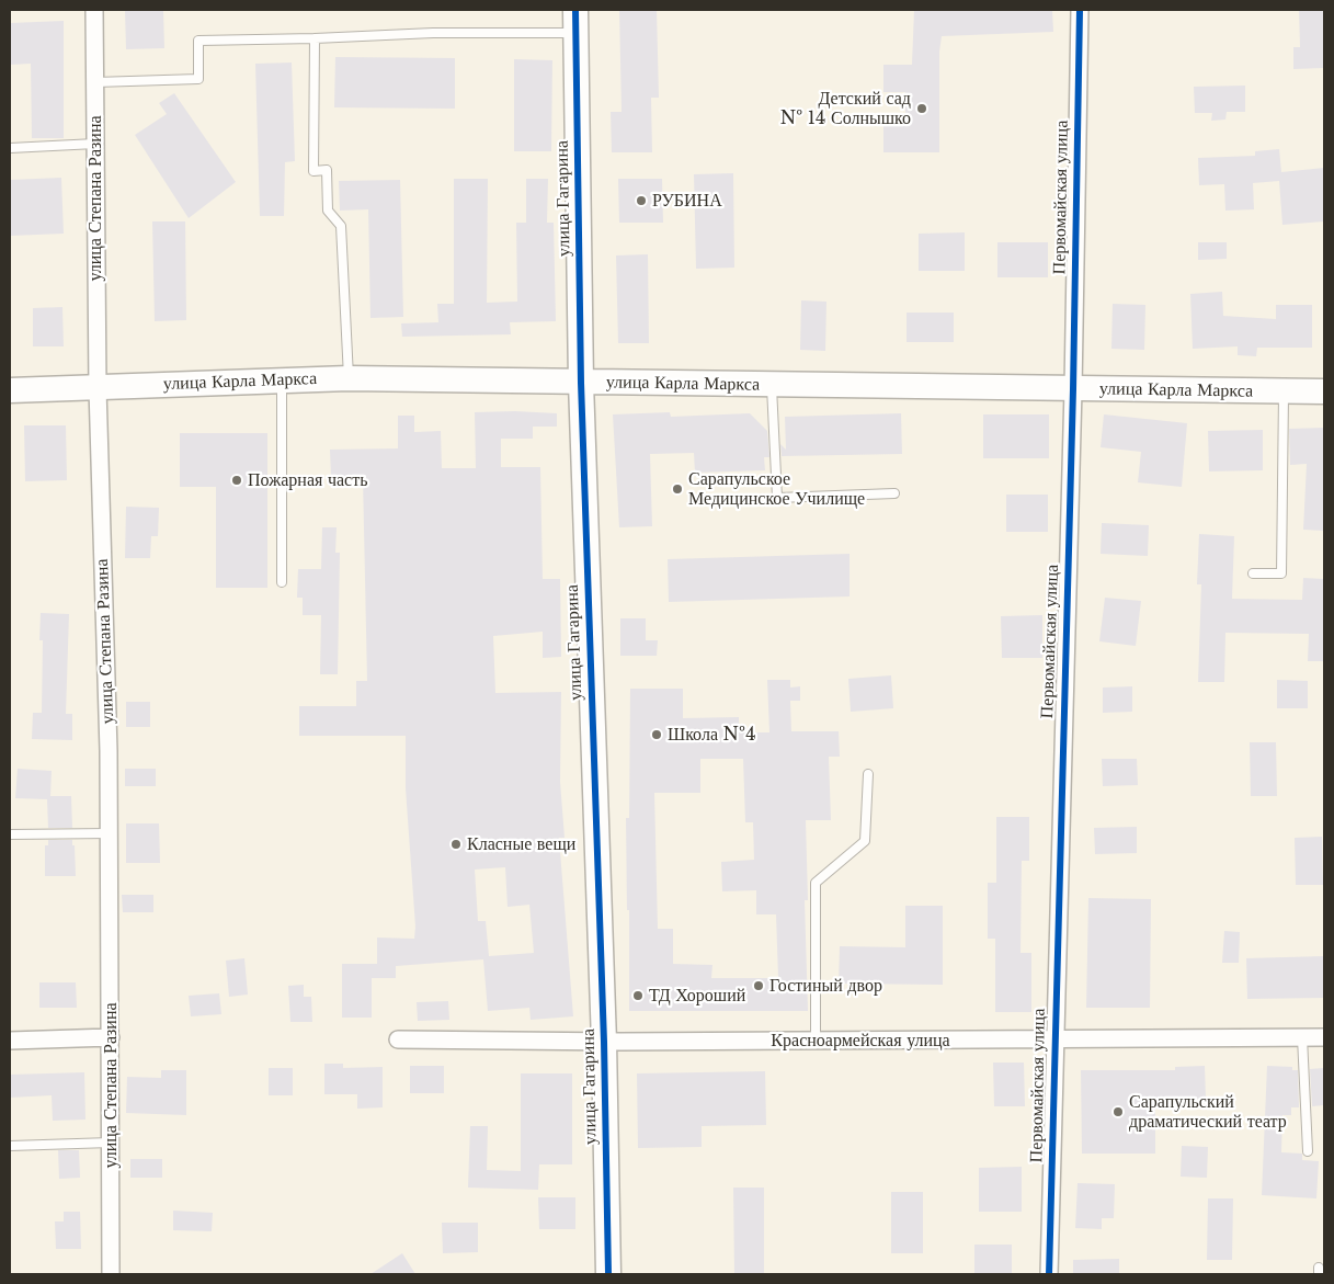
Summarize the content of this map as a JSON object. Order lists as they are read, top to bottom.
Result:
{
  "streets": {
    "main road": ["улица Гагарина", "улица Карла Маркса"],
    "street": ["Первомайская улица", "улица Степана Разина", "Красноармейская улица"]
  },
  "crossings": [
    ["Первомайская улица", "улица Карла Маркса"],
    ["Первомайская улица", "Красноармейская улица"],
    ["улица Степана Разина", "улица Карла Маркса"],
    ["улица Гагарина", "улица Карла Маркса"],
    ["улица Гагарина", "Красноармейская улица"]
  ],
  "places": [
    "Детский сад № 14 Солнышко",
    "РУБИНА",
    "Пожарная часть",
    "Сарапульское Медицинское Училище",
    "Школа №4",
    "Класные вещи",
    "Гостиный двор",
    "ТД Хороший",
    "Сарапульский драматический театр"
  ]
}
